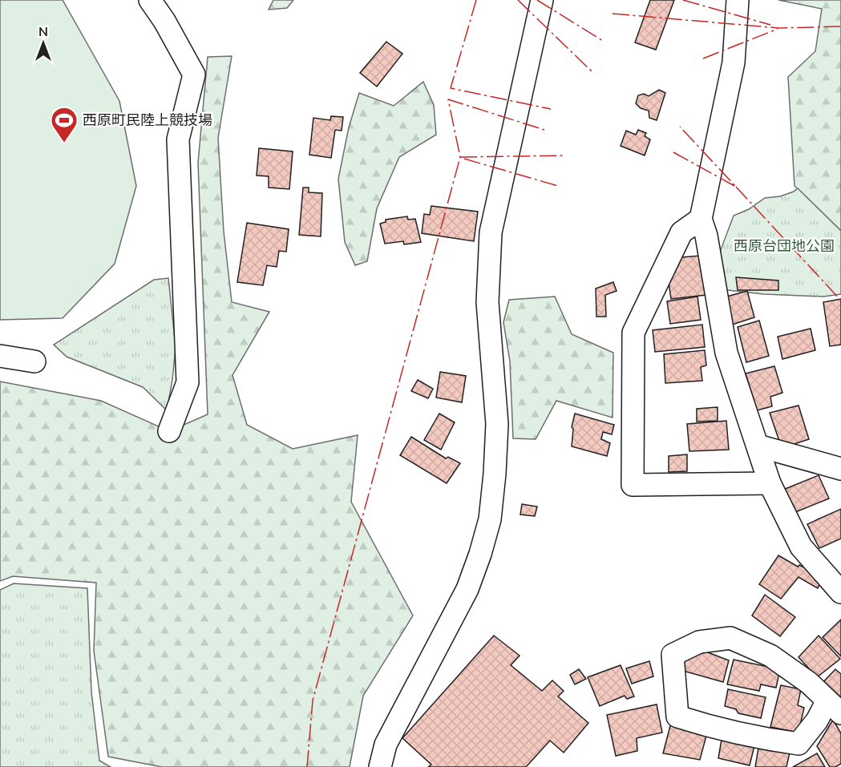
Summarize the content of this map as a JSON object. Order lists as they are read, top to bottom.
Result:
{
  "parks": ["西原台団地公園"],
  "places": {
    "sports": ["西原町民陸上競技場"]
  },
  "north": "top"
}
